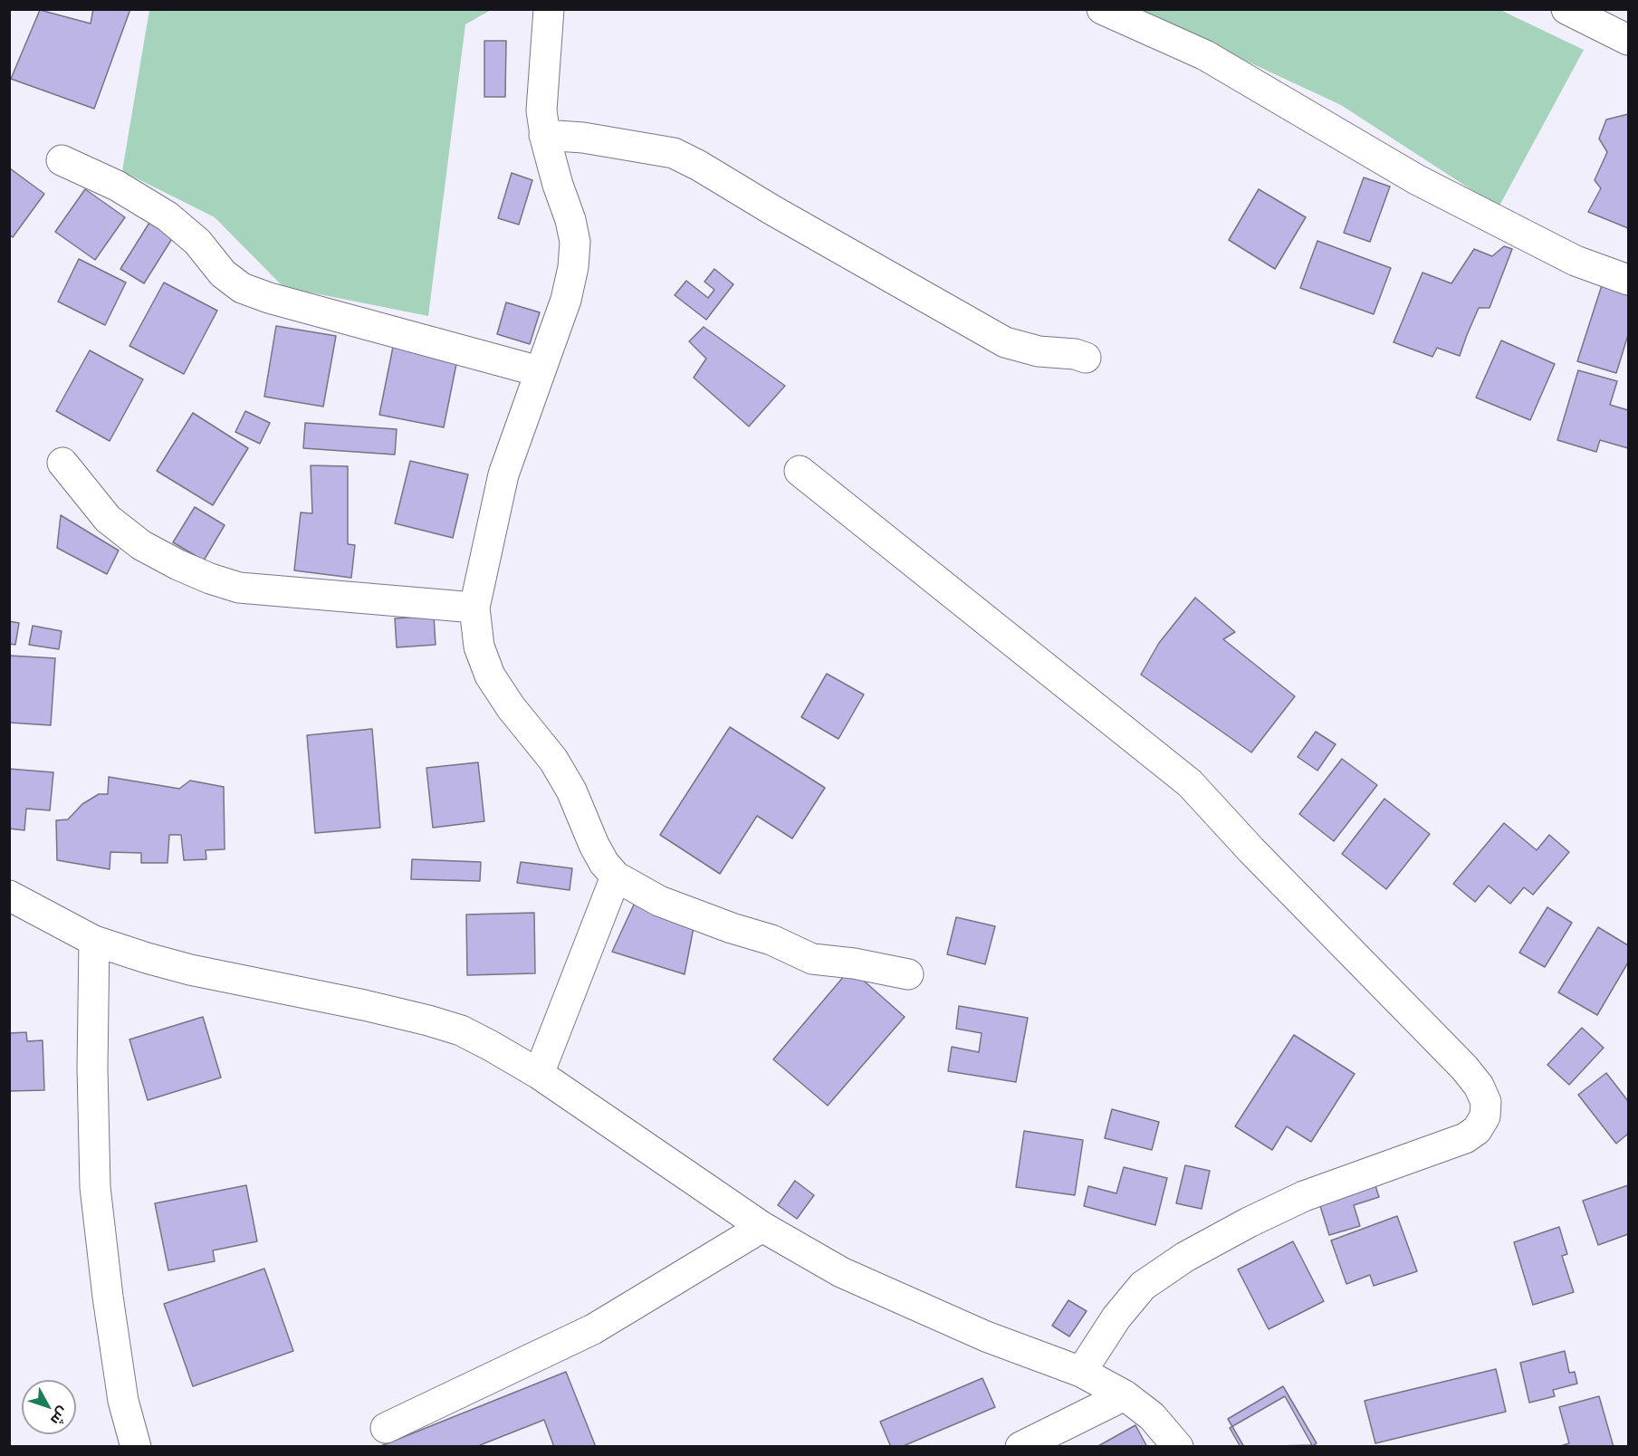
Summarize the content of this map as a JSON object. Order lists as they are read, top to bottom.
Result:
{
  "north": "bottom right"
}
